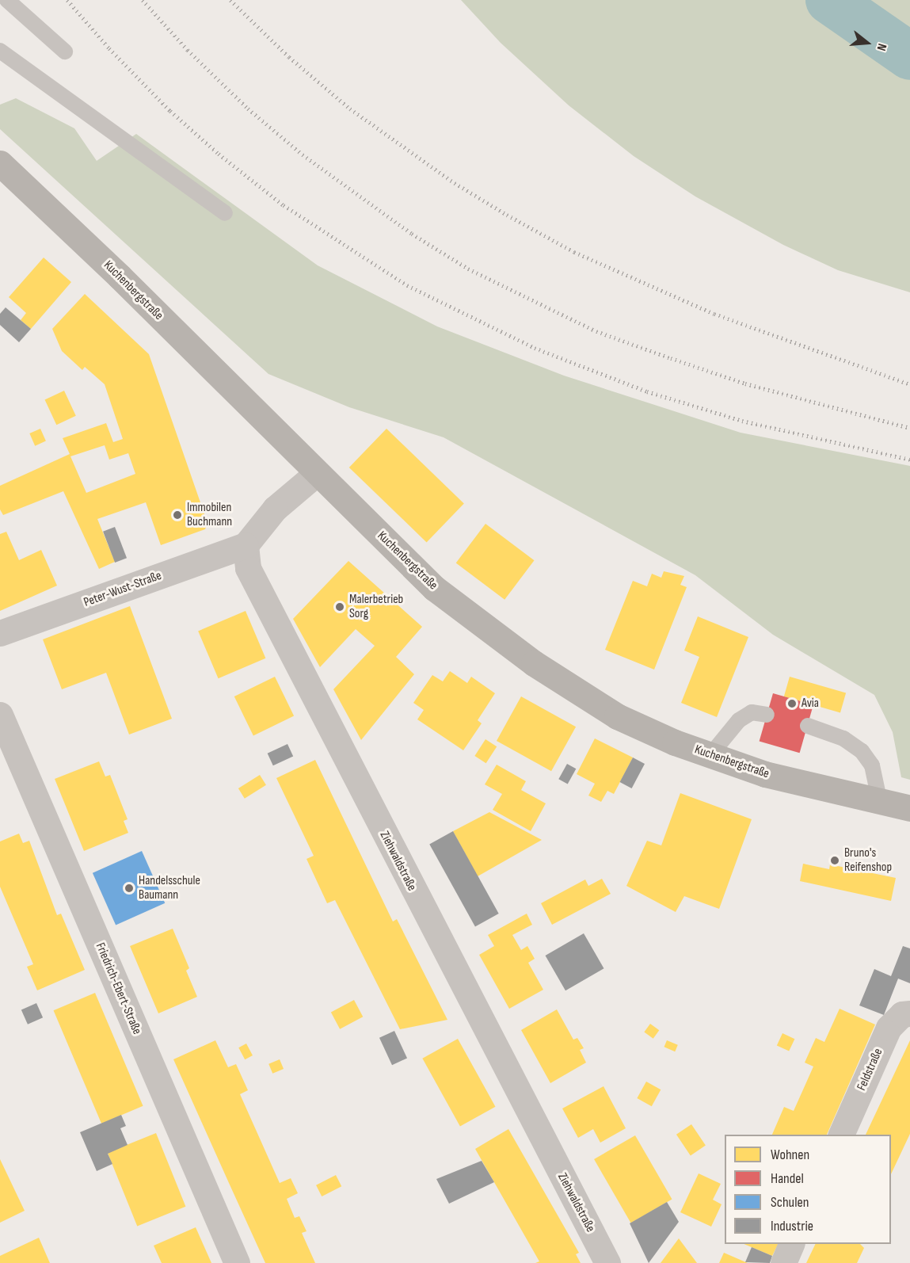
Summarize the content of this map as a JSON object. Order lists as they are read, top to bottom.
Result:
{
  "streets": {
    "main road": ["Kuchenbergstraße"],
    "street": [
      "Peter-Wust-Straße",
      "Ziehwaldstraße",
      "Friedrich-Ebert-Straße",
      "Feldstraße"
    ]
  },
  "crossings": [
    ["Peter-Wust-Straße", "Ziehwaldstraße"]
  ],
  "places": [
    "Immobilen Buchmann",
    "Malerbetrieb Sorg",
    "Avia",
    "Bruno's Reifenshop",
    "Handelsschule Baumann"
  ],
  "legend": [
    "Wohnen",
    "Handel",
    "Schulen",
    "Industrie"
  ],
  "north": "right"
}
